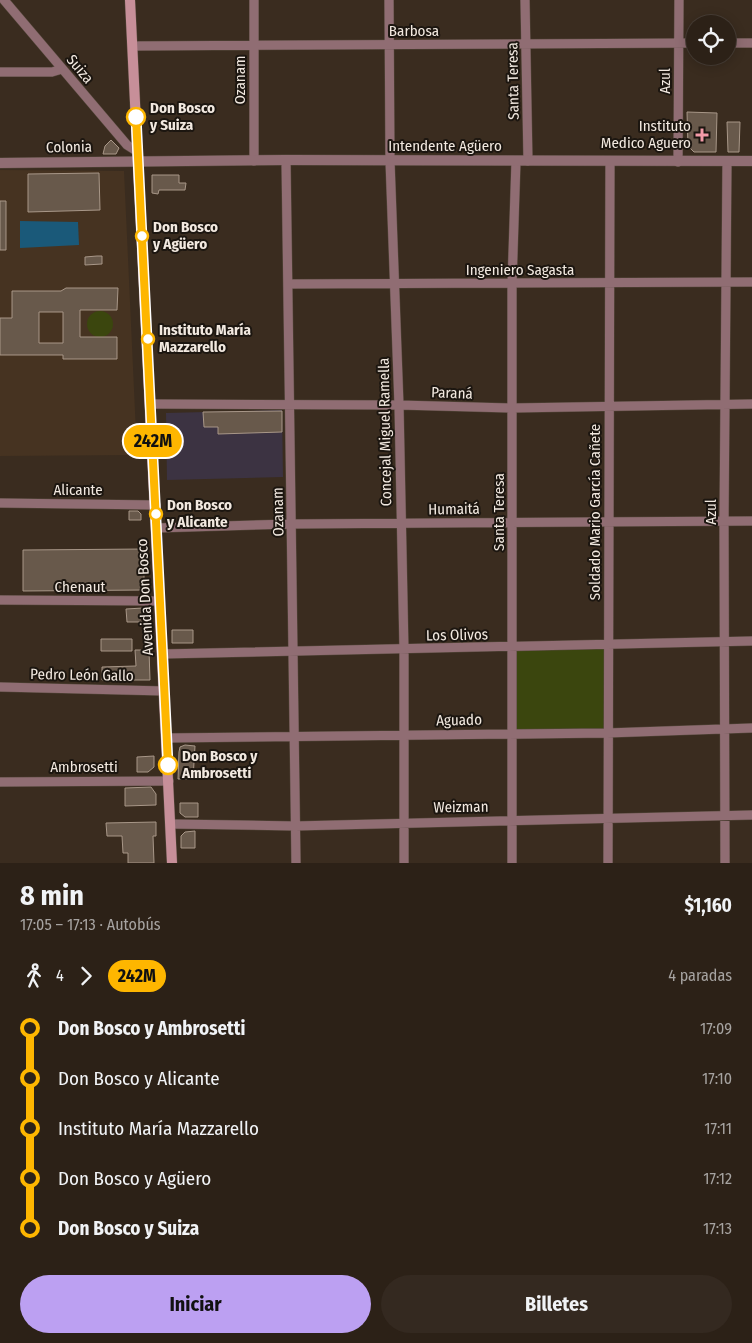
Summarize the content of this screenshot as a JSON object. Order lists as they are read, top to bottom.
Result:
{
  "streets": {
    "main road": ["Avenida Don Bosco"],
    "street": [
      "Barbosa",
      "Suiza",
      "Ozanam",
      "Santa Teresa",
      "Azul",
      "Intendente Agüero",
      "Colonia",
      "Ingeniero Sagasta",
      "Paraná",
      "Concejal Miguel Ramella",
      "Alicante",
      "Humaitá",
      "Soldado Mario García Cañete",
      "Chenaut",
      "Los Olivos",
      "Pedro León Gallo",
      "Aguado",
      "Ambrosetti",
      "Weizman"
    ]
  },
  "crossings": [
    ["Barbosa", "Ozanam"],
    ["Barbosa", "Santa Teresa"],
    ["Barbosa", "Azul"],
    ["Barbosa", "Concejal Miguel Ramella"],
    ["Barbosa", "Avenida Don Bosco"],
    ["Suiza", "Intendente Agüero"],
    ["Suiza", "Colonia"],
    ["Suiza", "Avenida Don Bosco"],
    ["Ozanam", "Intendente Agüero"],
    ["Ozanam", "Ingeniero Sagasta"],
    ["Ozanam", "Paraná"],
    ["Ozanam", "Humaitá"],
    ["Ozanam", "Los Olivos"],
    ["Ozanam", "Aguado"],
    ["Ozanam", "Weizman"],
    ["Santa Teresa", "Intendente Agüero"],
    ["Santa Teresa", "Ingeniero Sagasta"],
    ["Santa Teresa", "Paraná"],
    ["Santa Teresa", "Humaitá"],
    ["Santa Teresa", "Los Olivos"],
    ["Santa Teresa", "Aguado"],
    ["Santa Teresa", "Weizman"],
    ["Azul", "Intendente Agüero"],
    ["Azul", "Ingeniero Sagasta"],
    ["Azul", "Paraná"],
    ["Azul", "Humaitá"],
    ["Azul", "Los Olivos"],
    ["Azul", "Aguado"],
    ["Azul", "Weizman"],
    ["Intendente Agüero", "Colonia"],
    ["Intendente Agüero", "Concejal Miguel Ramella"],
    ["Intendente Agüero", "Soldado Mario García Cañete"],
    ["Intendente Agüero", "Avenida Don Bosco"],
    ["Colonia", "Avenida Don Bosco"],
    ["Ingeniero Sagasta", "Concejal Miguel Ramella"],
    ["Ingeniero Sagasta", "Soldado Mario García Cañete"],
    ["Paraná", "Concejal Miguel Ramella"],
    ["Paraná", "Soldado Mario García Cañete"],
    ["Paraná", "Avenida Don Bosco"],
    ["Concejal Miguel Ramella", "Humaitá"],
    ["Concejal Miguel Ramella", "Los Olivos"],
    ["Concejal Miguel Ramella", "Aguado"],
    ["Concejal Miguel Ramella", "Weizman"],
    ["Alicante", "Avenida Don Bosco"],
    ["Humaitá", "Soldado Mario García Cañete"],
    ["Humaitá", "Avenida Don Bosco"],
    ["Soldado Mario García Cañete", "Los Olivos"],
    ["Soldado Mario García Cañete", "Aguado"],
    ["Soldado Mario García Cañete", "Weizman"],
    ["Chenaut", "Avenida Don Bosco"],
    ["Avenida Don Bosco", "Los Olivos"],
    ["Avenida Don Bosco", "Pedro León Gallo"],
    ["Avenida Don Bosco", "Aguado"],
    ["Avenida Don Bosco", "Ambrosetti"],
    ["Avenida Don Bosco", "Weizman"]
  ],
  "places": {
    "other": [
      "Don Bosco y Suiza",
      "Don Bosco y Agüero",
      "Instituto María Mazzarello",
      "Don Bosco y Alicante",
      "Don Bosco y Ambrosetti"
    ],
    "health": ["Instituto Medico Aguero"]
  },
  "lines": ["bus line 242M"],
  "page": {
    "on_map": "242M",
    "heading": ["8 min", "17:05 – 17:13 · Autobús", "$1,160"],
    "legs": ["4", "242M", "4 paradas"],
    "list": [
      {
        "name": "Don Bosco y Ambrosetti",
        "value": "17:09"
      },
      {
        "name": "Don Bosco y Alicante",
        "value": "17:10"
      },
      {
        "name": "Instituto María Mazzarello",
        "value": "17:11"
      },
      {
        "name": "Don Bosco y Agüero",
        "value": "17:12"
      },
      {
        "name": "Don Bosco y Suiza",
        "value": "17:13"
      }
    ],
    "buttons": ["Iniciar", "Billetes"]
  }
}
